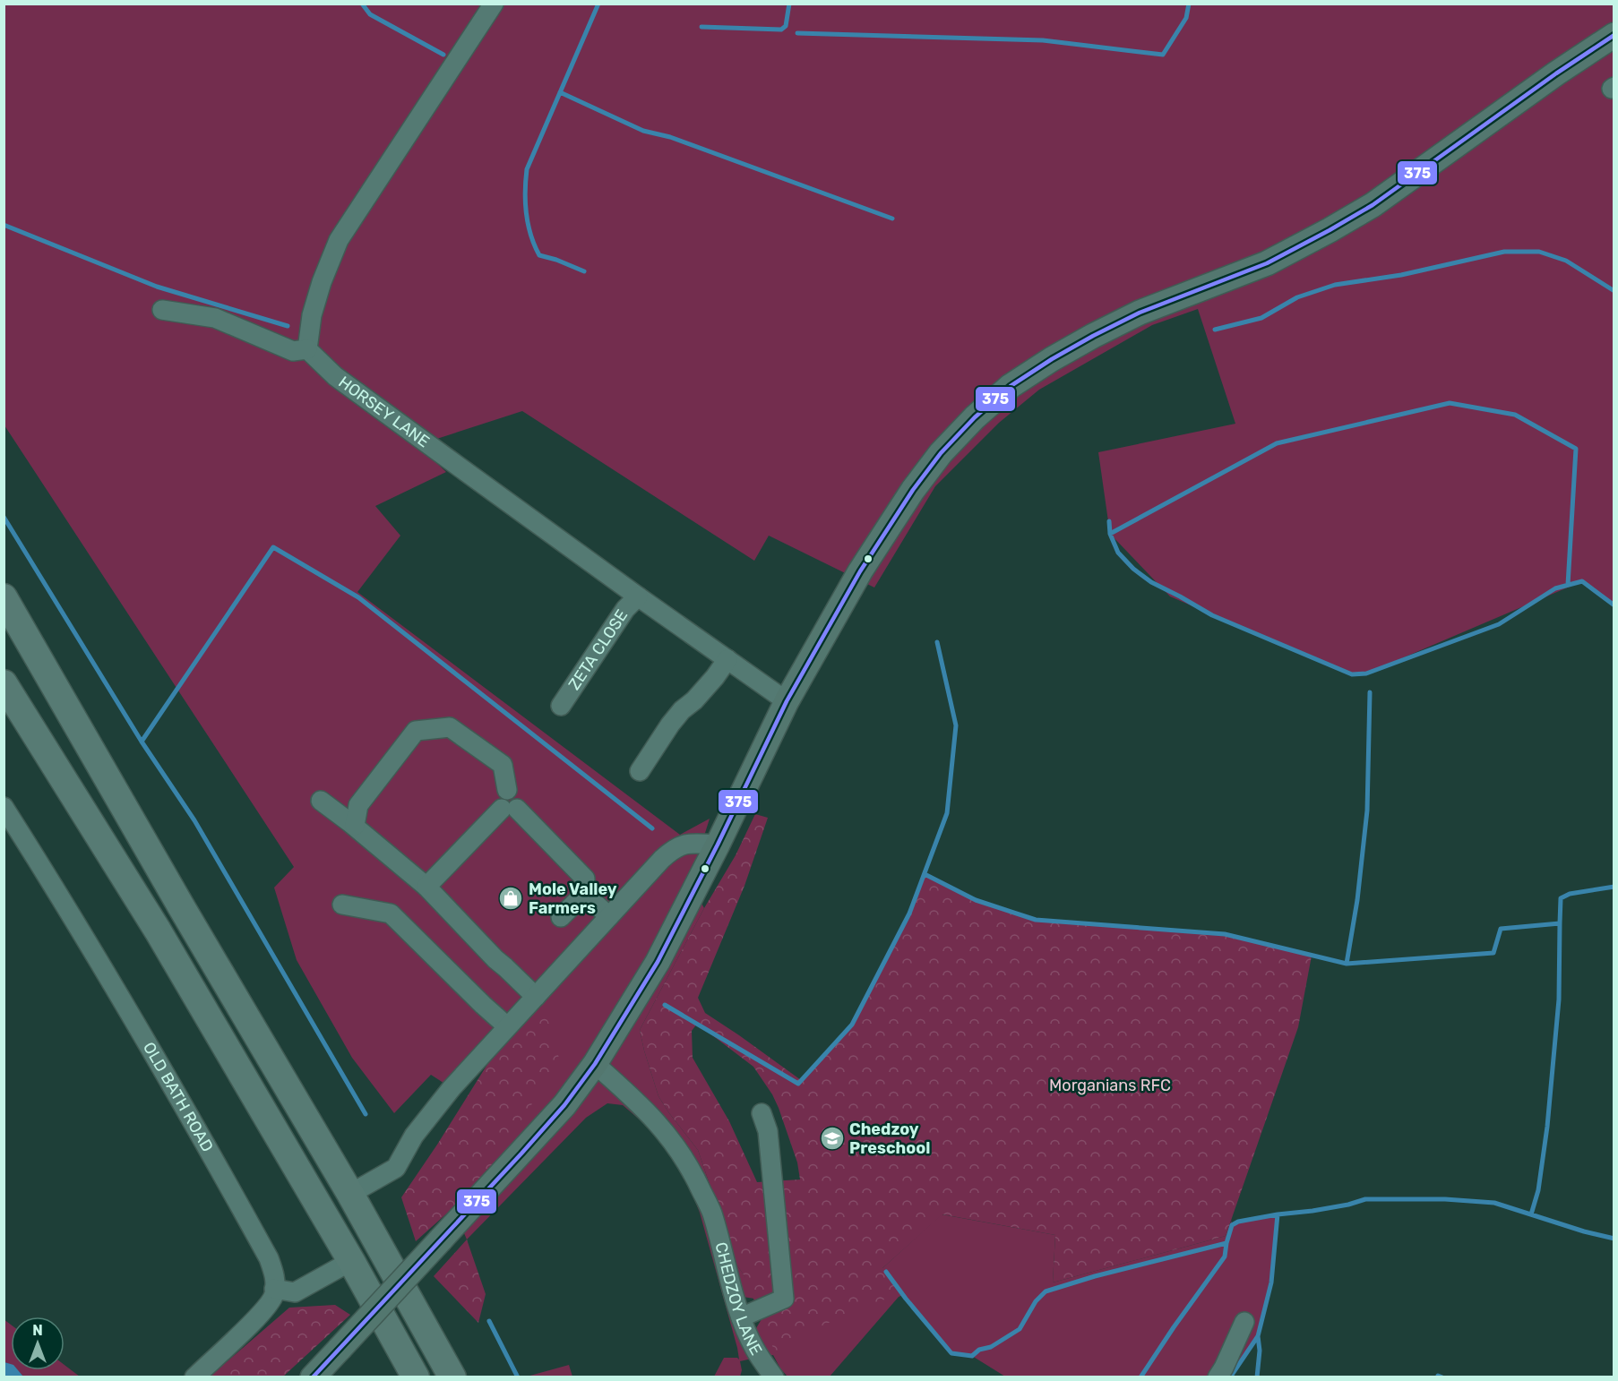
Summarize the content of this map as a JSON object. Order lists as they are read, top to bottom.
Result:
{
  "streets": {
    "street": [
      "HORSEY LANE",
      "ZETA CLOSE",
      "OLD BATH ROAD",
      "CHEDZOY LANE"
    ]
  },
  "crossings": [
    ["HORSEY LANE", "ZETA CLOSE"]
  ],
  "parks": ["Morganians RFC"],
  "places": {
    "shop": ["Mole Valley Farmers"],
    "school or university": ["Chedzoy Preschool"]
  },
  "lines": ["transit line 375"],
  "north": "top"
}
